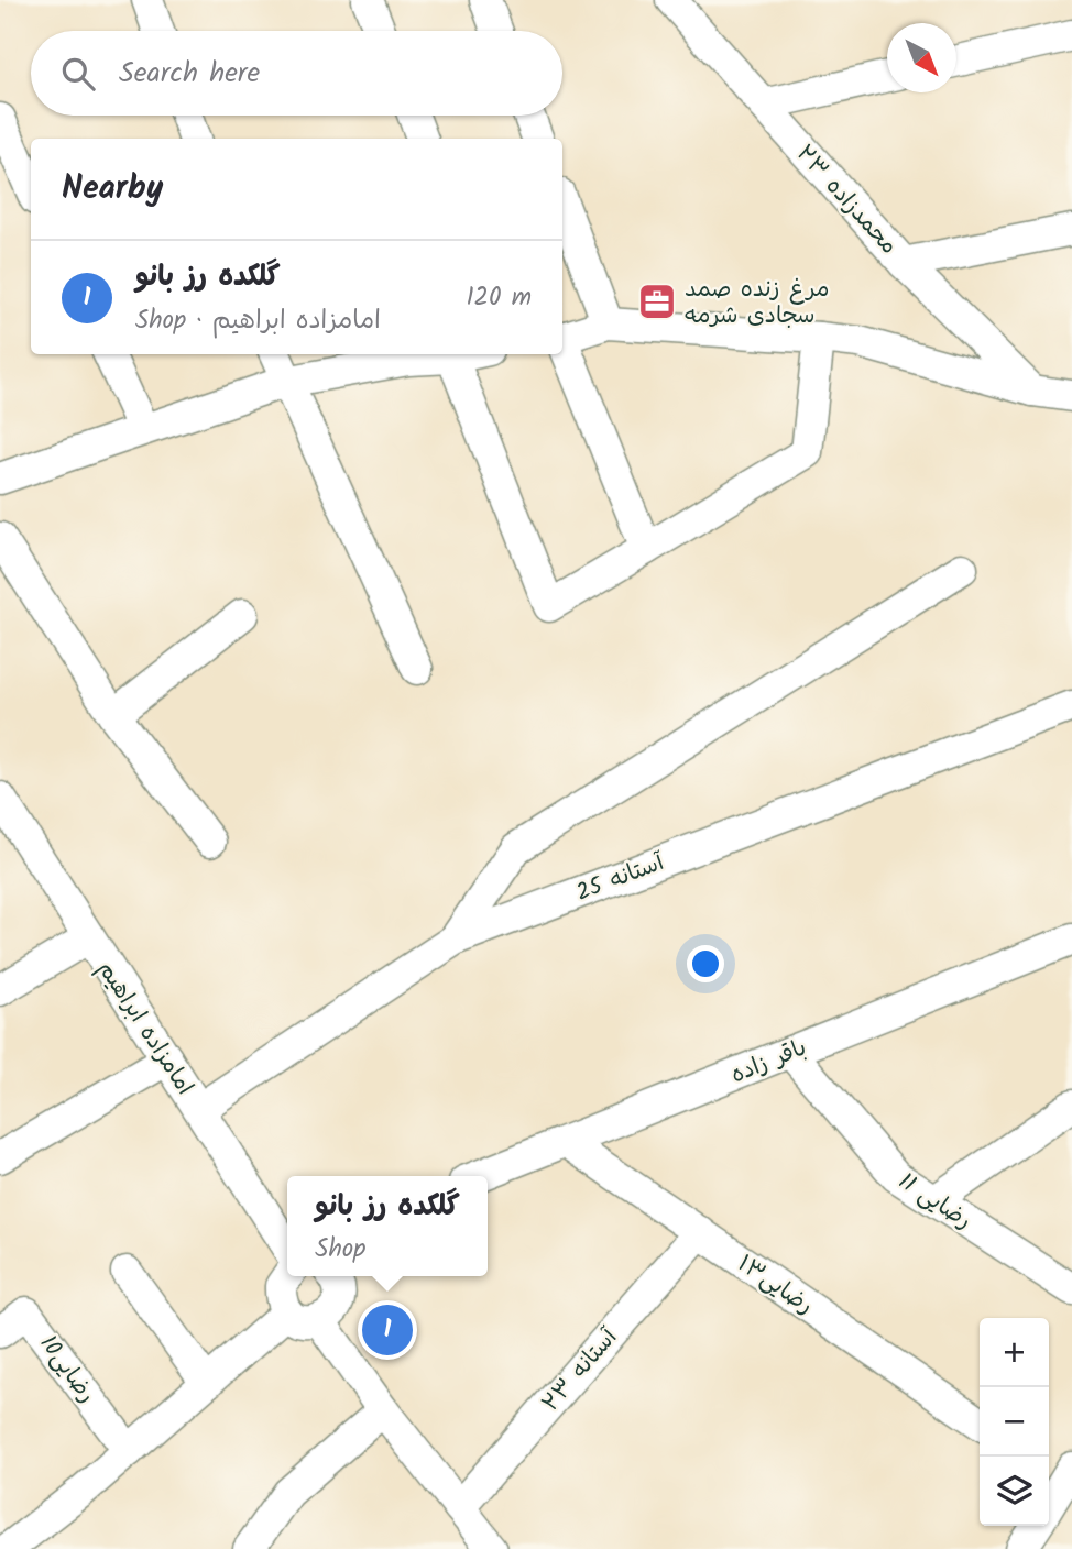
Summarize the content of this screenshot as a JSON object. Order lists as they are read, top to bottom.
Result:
{
  "streets": {
    "street": [
      "محمدزاده ۲۳",
      "آستانه 25",
      "امامزاده ابراهیم",
      "باقر زاده",
      "رضایی 11",
      "رضایی۱۳",
      "رضایی10",
      "آستانه ۲۳"
    ]
  },
  "crossings": [
    ["آستانه 25", "امامزاده ابراهیم"],
    ["باقر زاده", "رضایی 11"],
    ["باقر زاده", "رضایی۱۳"],
    ["رضایی۱۳", "آستانه ۲۳"]
  ],
  "places": {
    "office": ["مرغ زنده صمد سجادی شرمه"]
  },
  "north": "bottom right",
  "page": {
    "search": "Search here",
    "heading": "Nearby",
    "list": [
      {
        "mark": "1",
        "name": "گلکده رز بانو",
        "note": "Shop · امامزاده ابراهیم",
        "value": "120 m"
      }
    ],
    "popup": ["گلکده رز بانو", "Shop"],
    "pins": "1",
    "map_buttons": ["+", "−"]
  }
}
